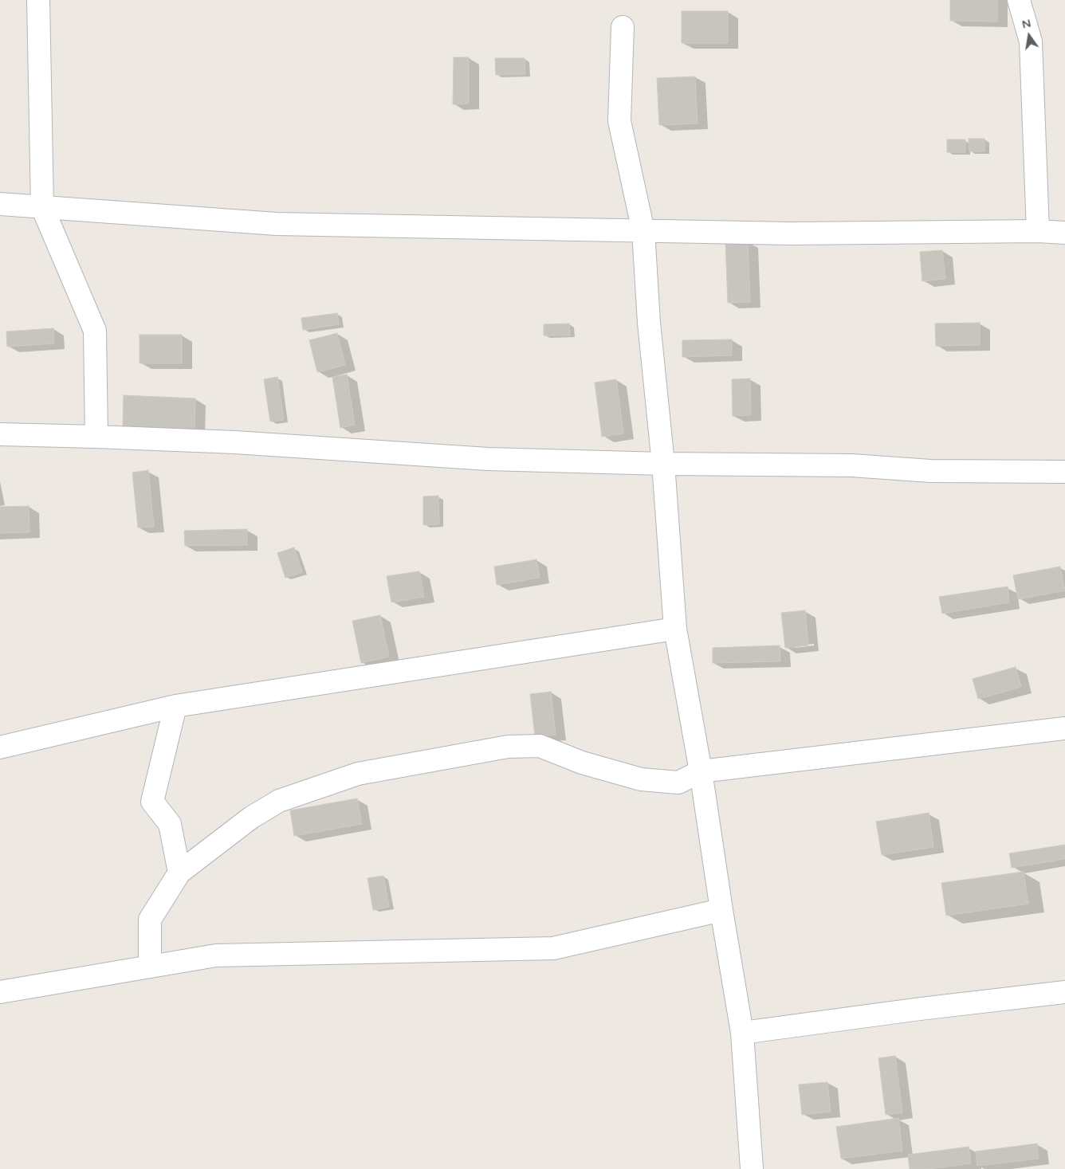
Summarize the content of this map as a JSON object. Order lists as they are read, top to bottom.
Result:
{
  "north": "top"
}
